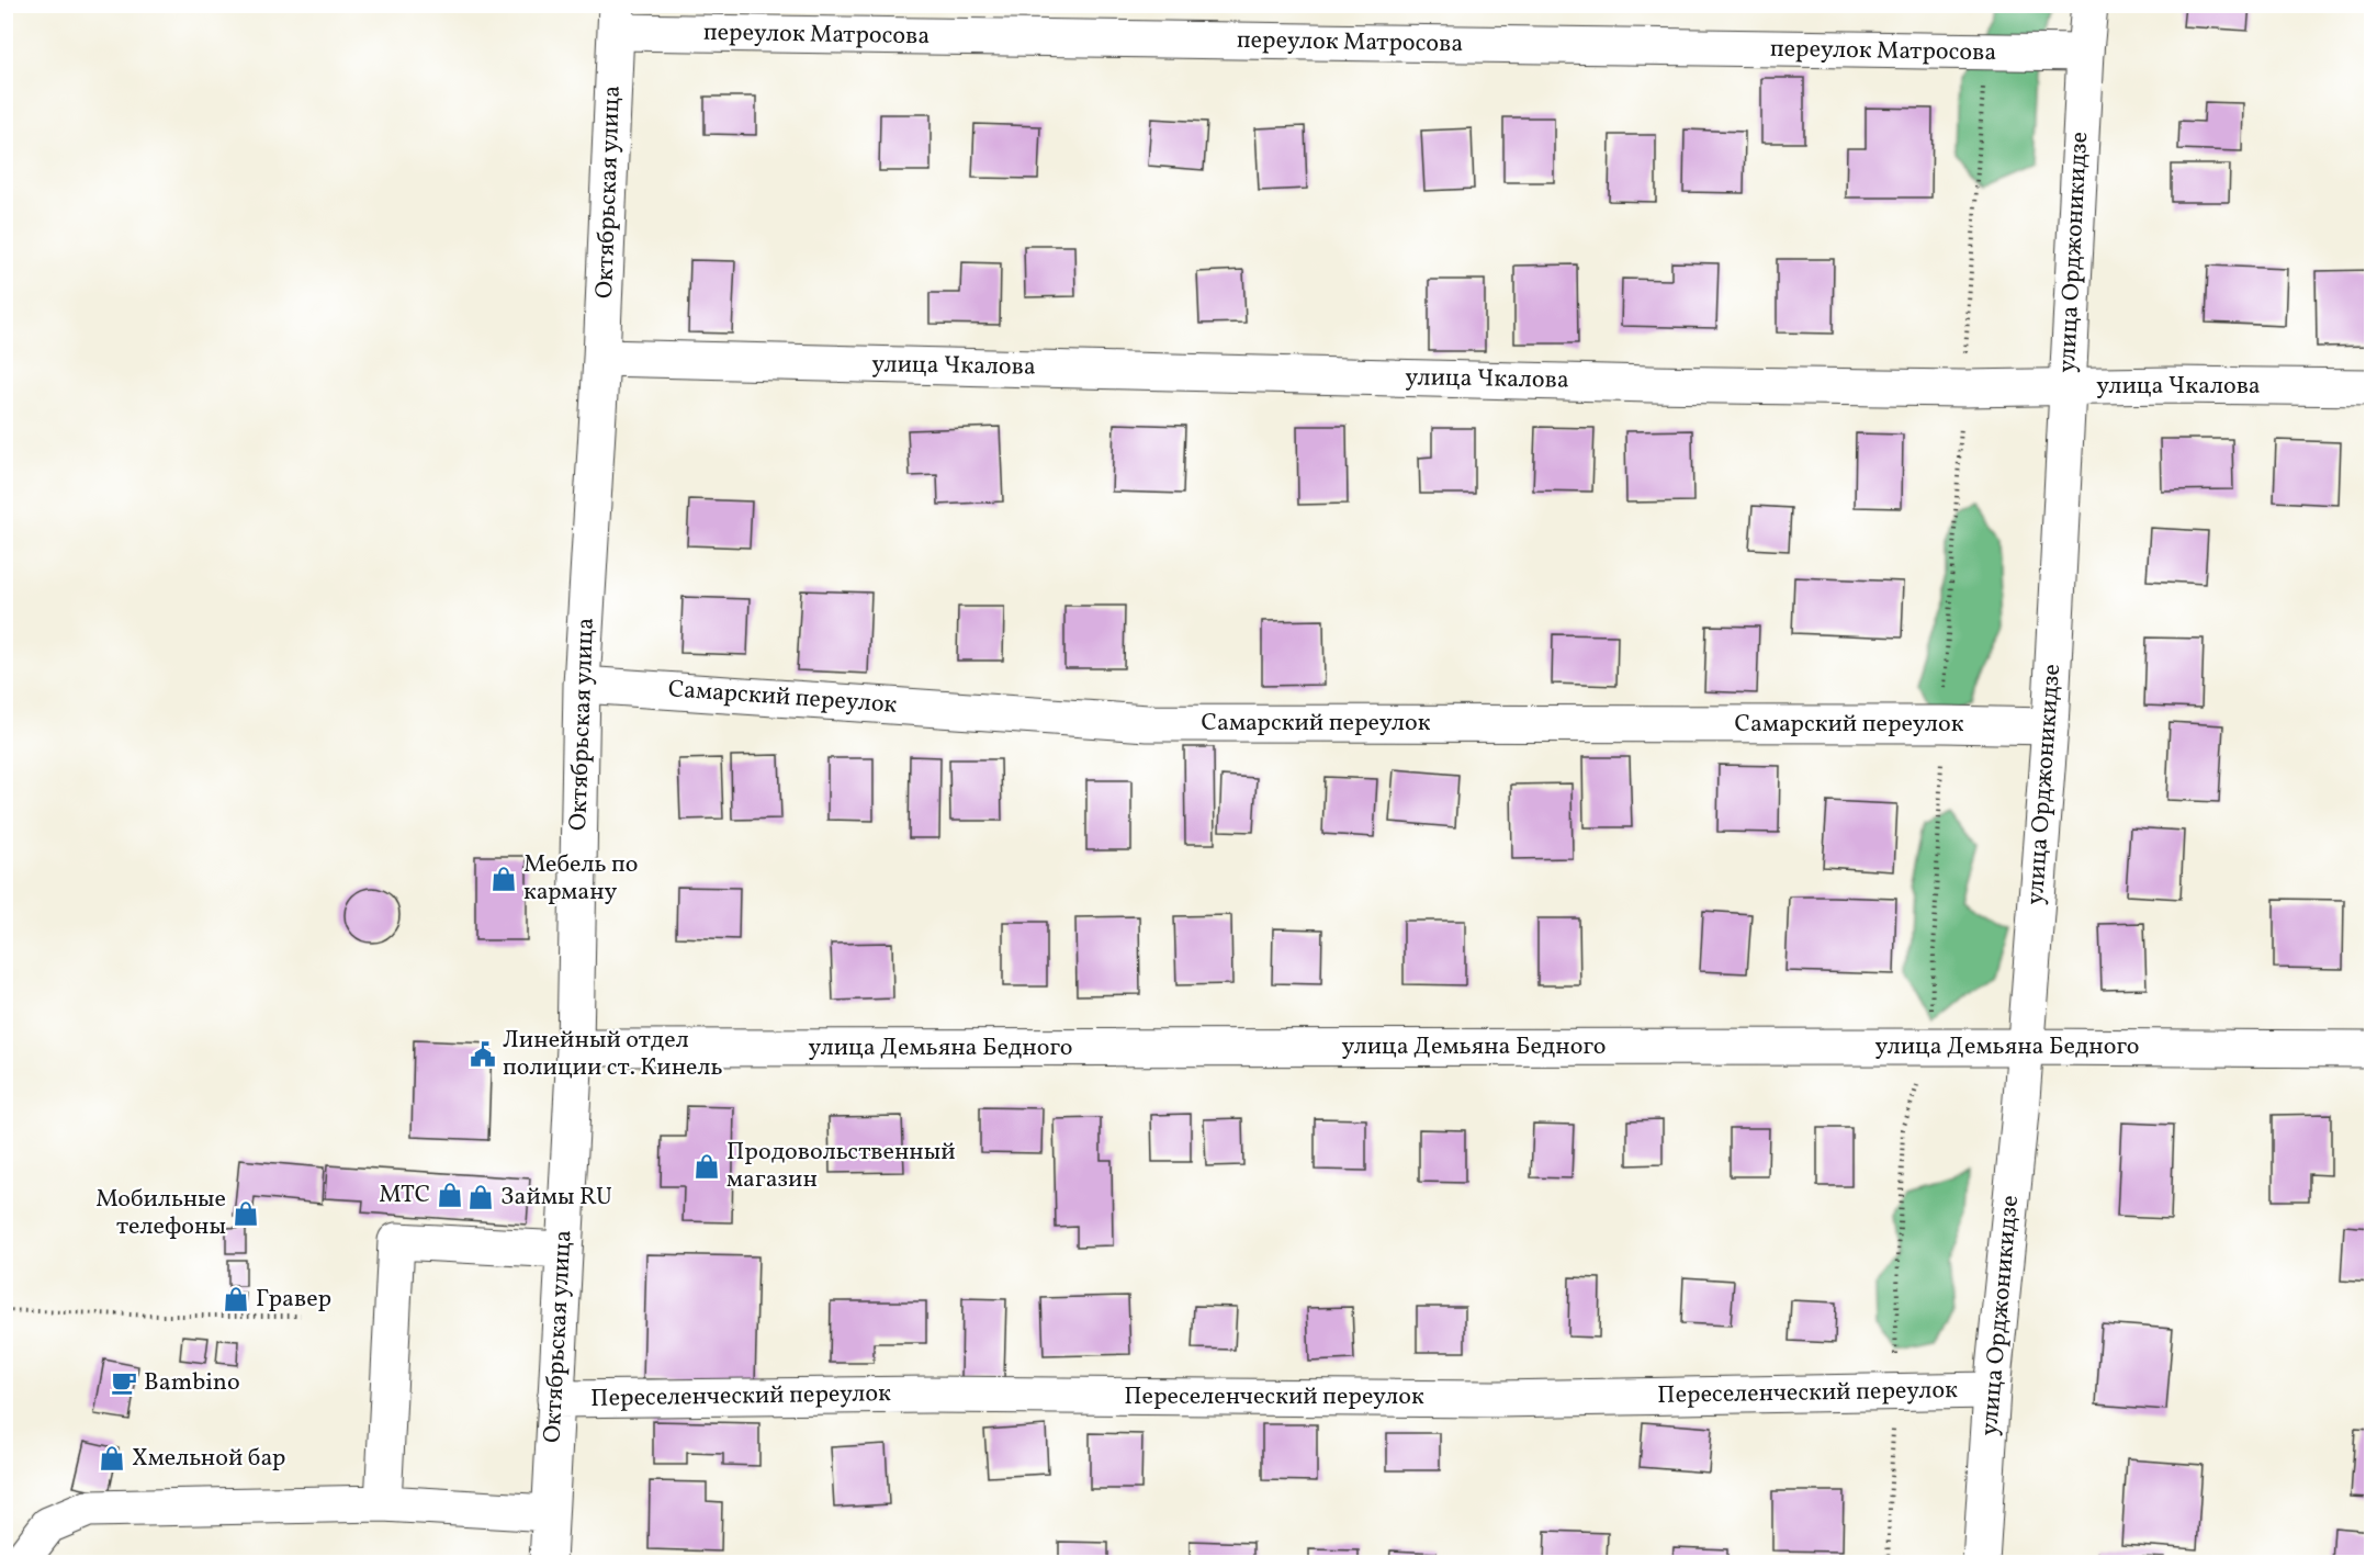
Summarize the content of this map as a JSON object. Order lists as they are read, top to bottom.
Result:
{
  "streets": {
    "street": [
      "переулок Матросова",
      "Октябрьская улица",
      "улица Орджоникидзе",
      "улица Чкалова",
      "Самарский переулок",
      "улица Демьяна Бедного",
      "Переселенческий переулок"
    ]
  },
  "crossings": [
    ["переулок Матросова", "Октябрьская улица"],
    ["переулок Матросова", "улица Орджоникидзе"],
    ["Октябрьская улица", "улица Чкалова"],
    ["Октябрьская улица", "Самарский переулок"],
    ["Октябрьская улица", "улица Демьяна Бедного"],
    ["Октябрьская улица", "Переселенческий переулок"],
    ["улица Орджоникидзе", "улица Чкалова"],
    ["улица Орджоникидзе", "Самарский переулок"],
    ["улица Орджоникидзе", "улица Демьяна Бедного"],
    ["улица Орджоникидзе", "Переселенческий переулок"]
  ],
  "places": {
    "shop": [
      "Мебель по карману",
      "Продовольственный магазин",
      "МТС",
      "Займы RU",
      "Мобильные телефоны",
      "Гравер",
      "Хмельной бар"
    ],
    "public building": ["Линейный отдел полиции ст. Кинель"],
    "cafe": ["Bambino"]
  }
}
